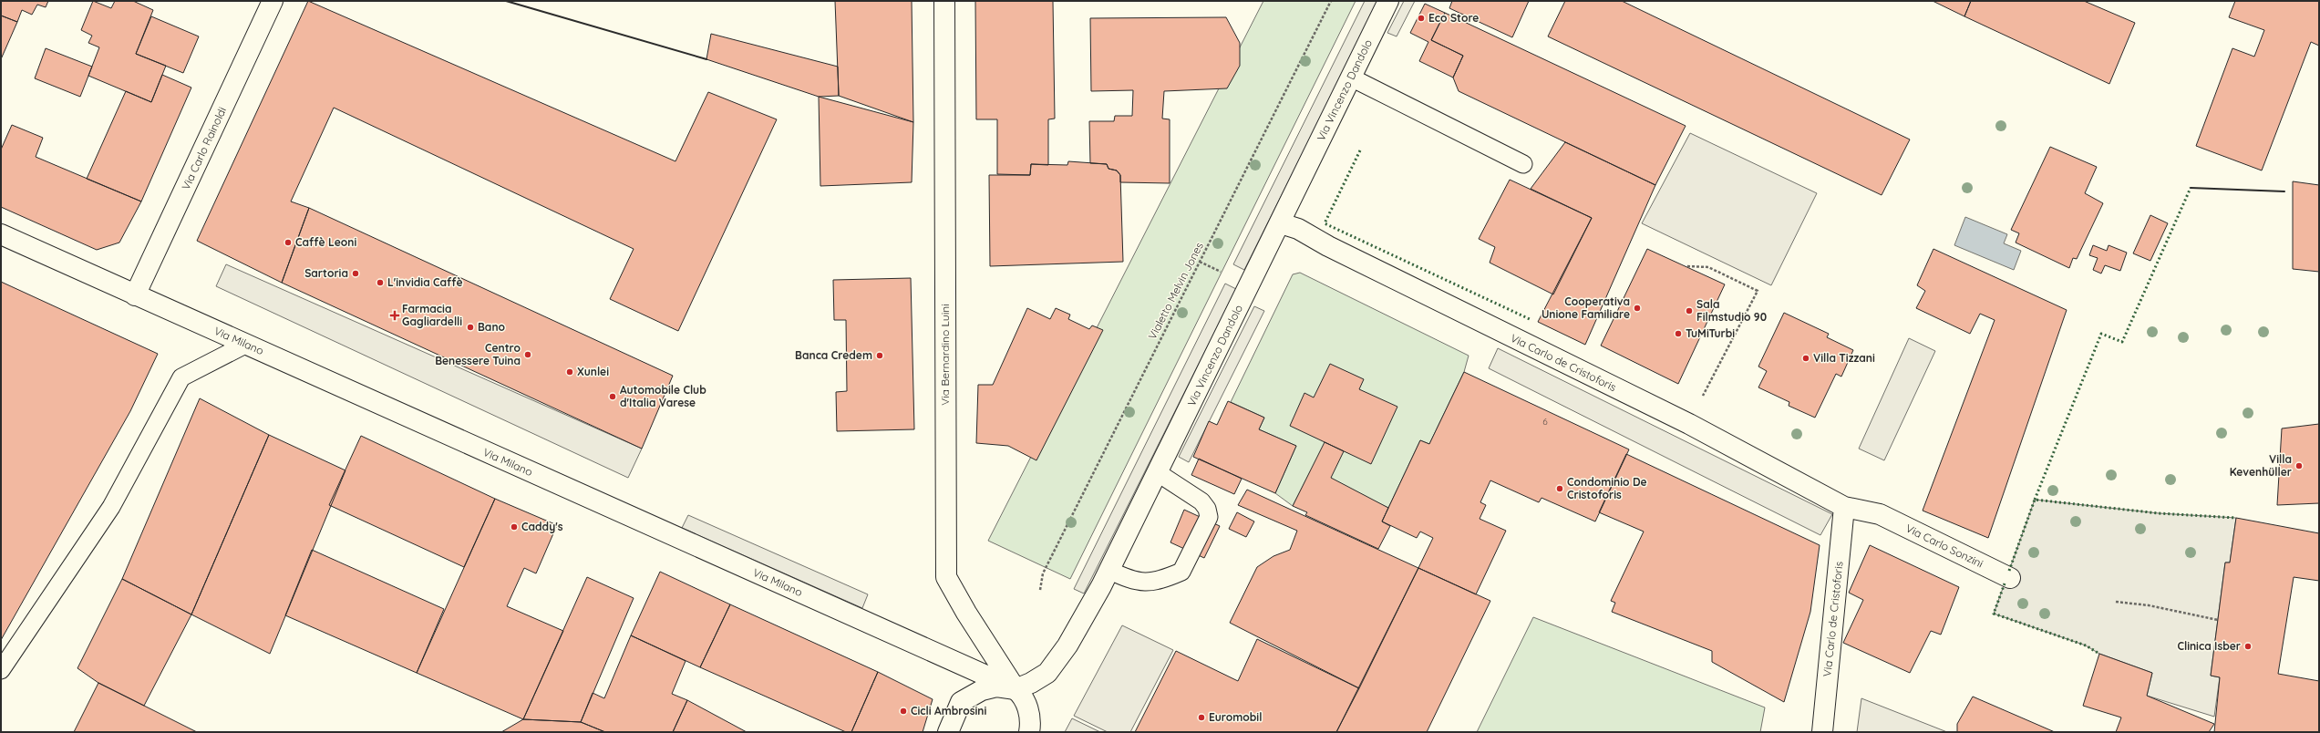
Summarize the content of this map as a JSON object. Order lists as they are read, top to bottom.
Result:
{
  "streets": {
    "street": [
      "Via Vincenzo Dandolo",
      "Via Carlo Rainoldi",
      "Via Milano",
      "Via Bernardino Luini",
      "Via Carlo de Cristoforis",
      "Via Carlo Sonzini"
    ],
    "path": ["Vialetto Melvin Jones"]
  },
  "crossings": [
    ["Via Vincenzo Dandolo", "Via Milano"],
    ["Via Vincenzo Dandolo", "Via Bernardino Luini"],
    ["Via Vincenzo Dandolo", "Via Carlo de Cristoforis"],
    ["Via Carlo Rainoldi", "Via Milano"],
    ["Via Milano", "Via Bernardino Luini"],
    ["Via Carlo de Cristoforis", "Via Carlo Sonzini"]
  ],
  "places": {
    "other": [
      "Eco Store",
      "Caffè Leoni",
      "Sartoria",
      "L'invidia Caffè",
      "Cooperativa Unione Familiare",
      "Sala Filmstudio 90",
      "Bano",
      "TuMiTurbi",
      "Centro Benessere Tuina",
      "Banca Credem",
      "Villa Tizzani",
      "Xunlei",
      "Automobile Club d'Italia Varese",
      "Villa Kevenhüller",
      "Condominio De Cristoforis",
      "Caddy's",
      "Clinica Isber",
      "Cicli Ambrosini",
      "Euromobil"
    ],
    "health": ["Farmacia Gagliardelli"]
  },
  "house_numbers": ["6"]
}
